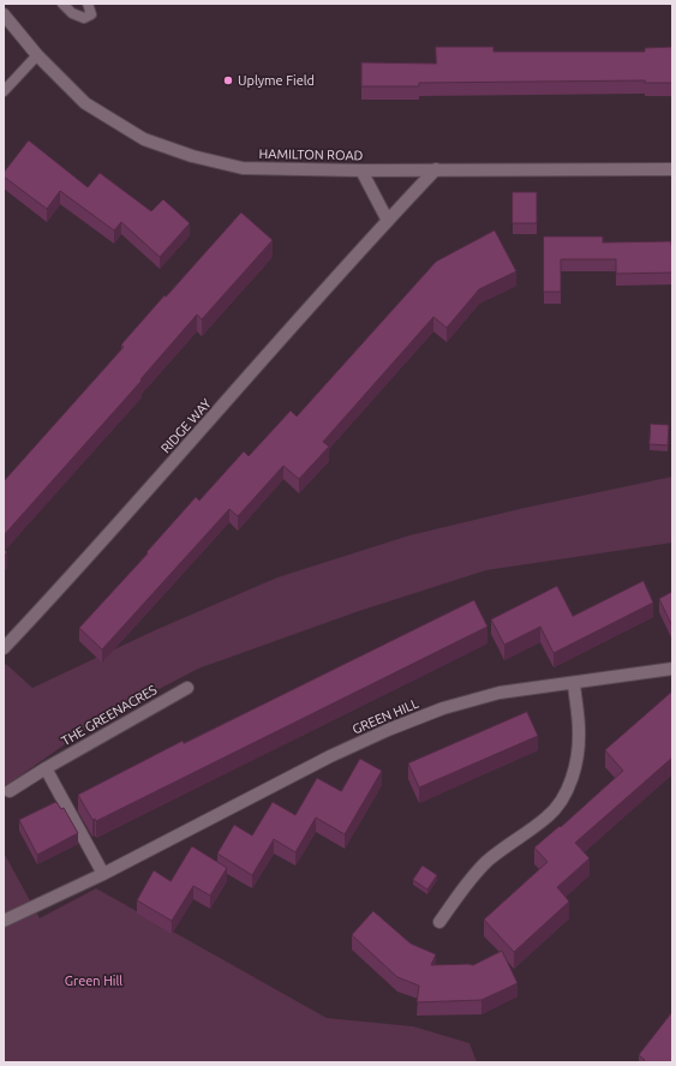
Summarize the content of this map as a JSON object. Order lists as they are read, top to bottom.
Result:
{
  "streets": {
    "street": [
      "HAMILTON ROAD",
      "RIDGE WAY",
      "THE GREENACRES",
      "GREEN HILL"
    ]
  },
  "crossings": [
    ["HAMILTON ROAD", "RIDGE WAY"]
  ],
  "parks": ["Green Hill"],
  "places": ["Uplyme Field"]
}
